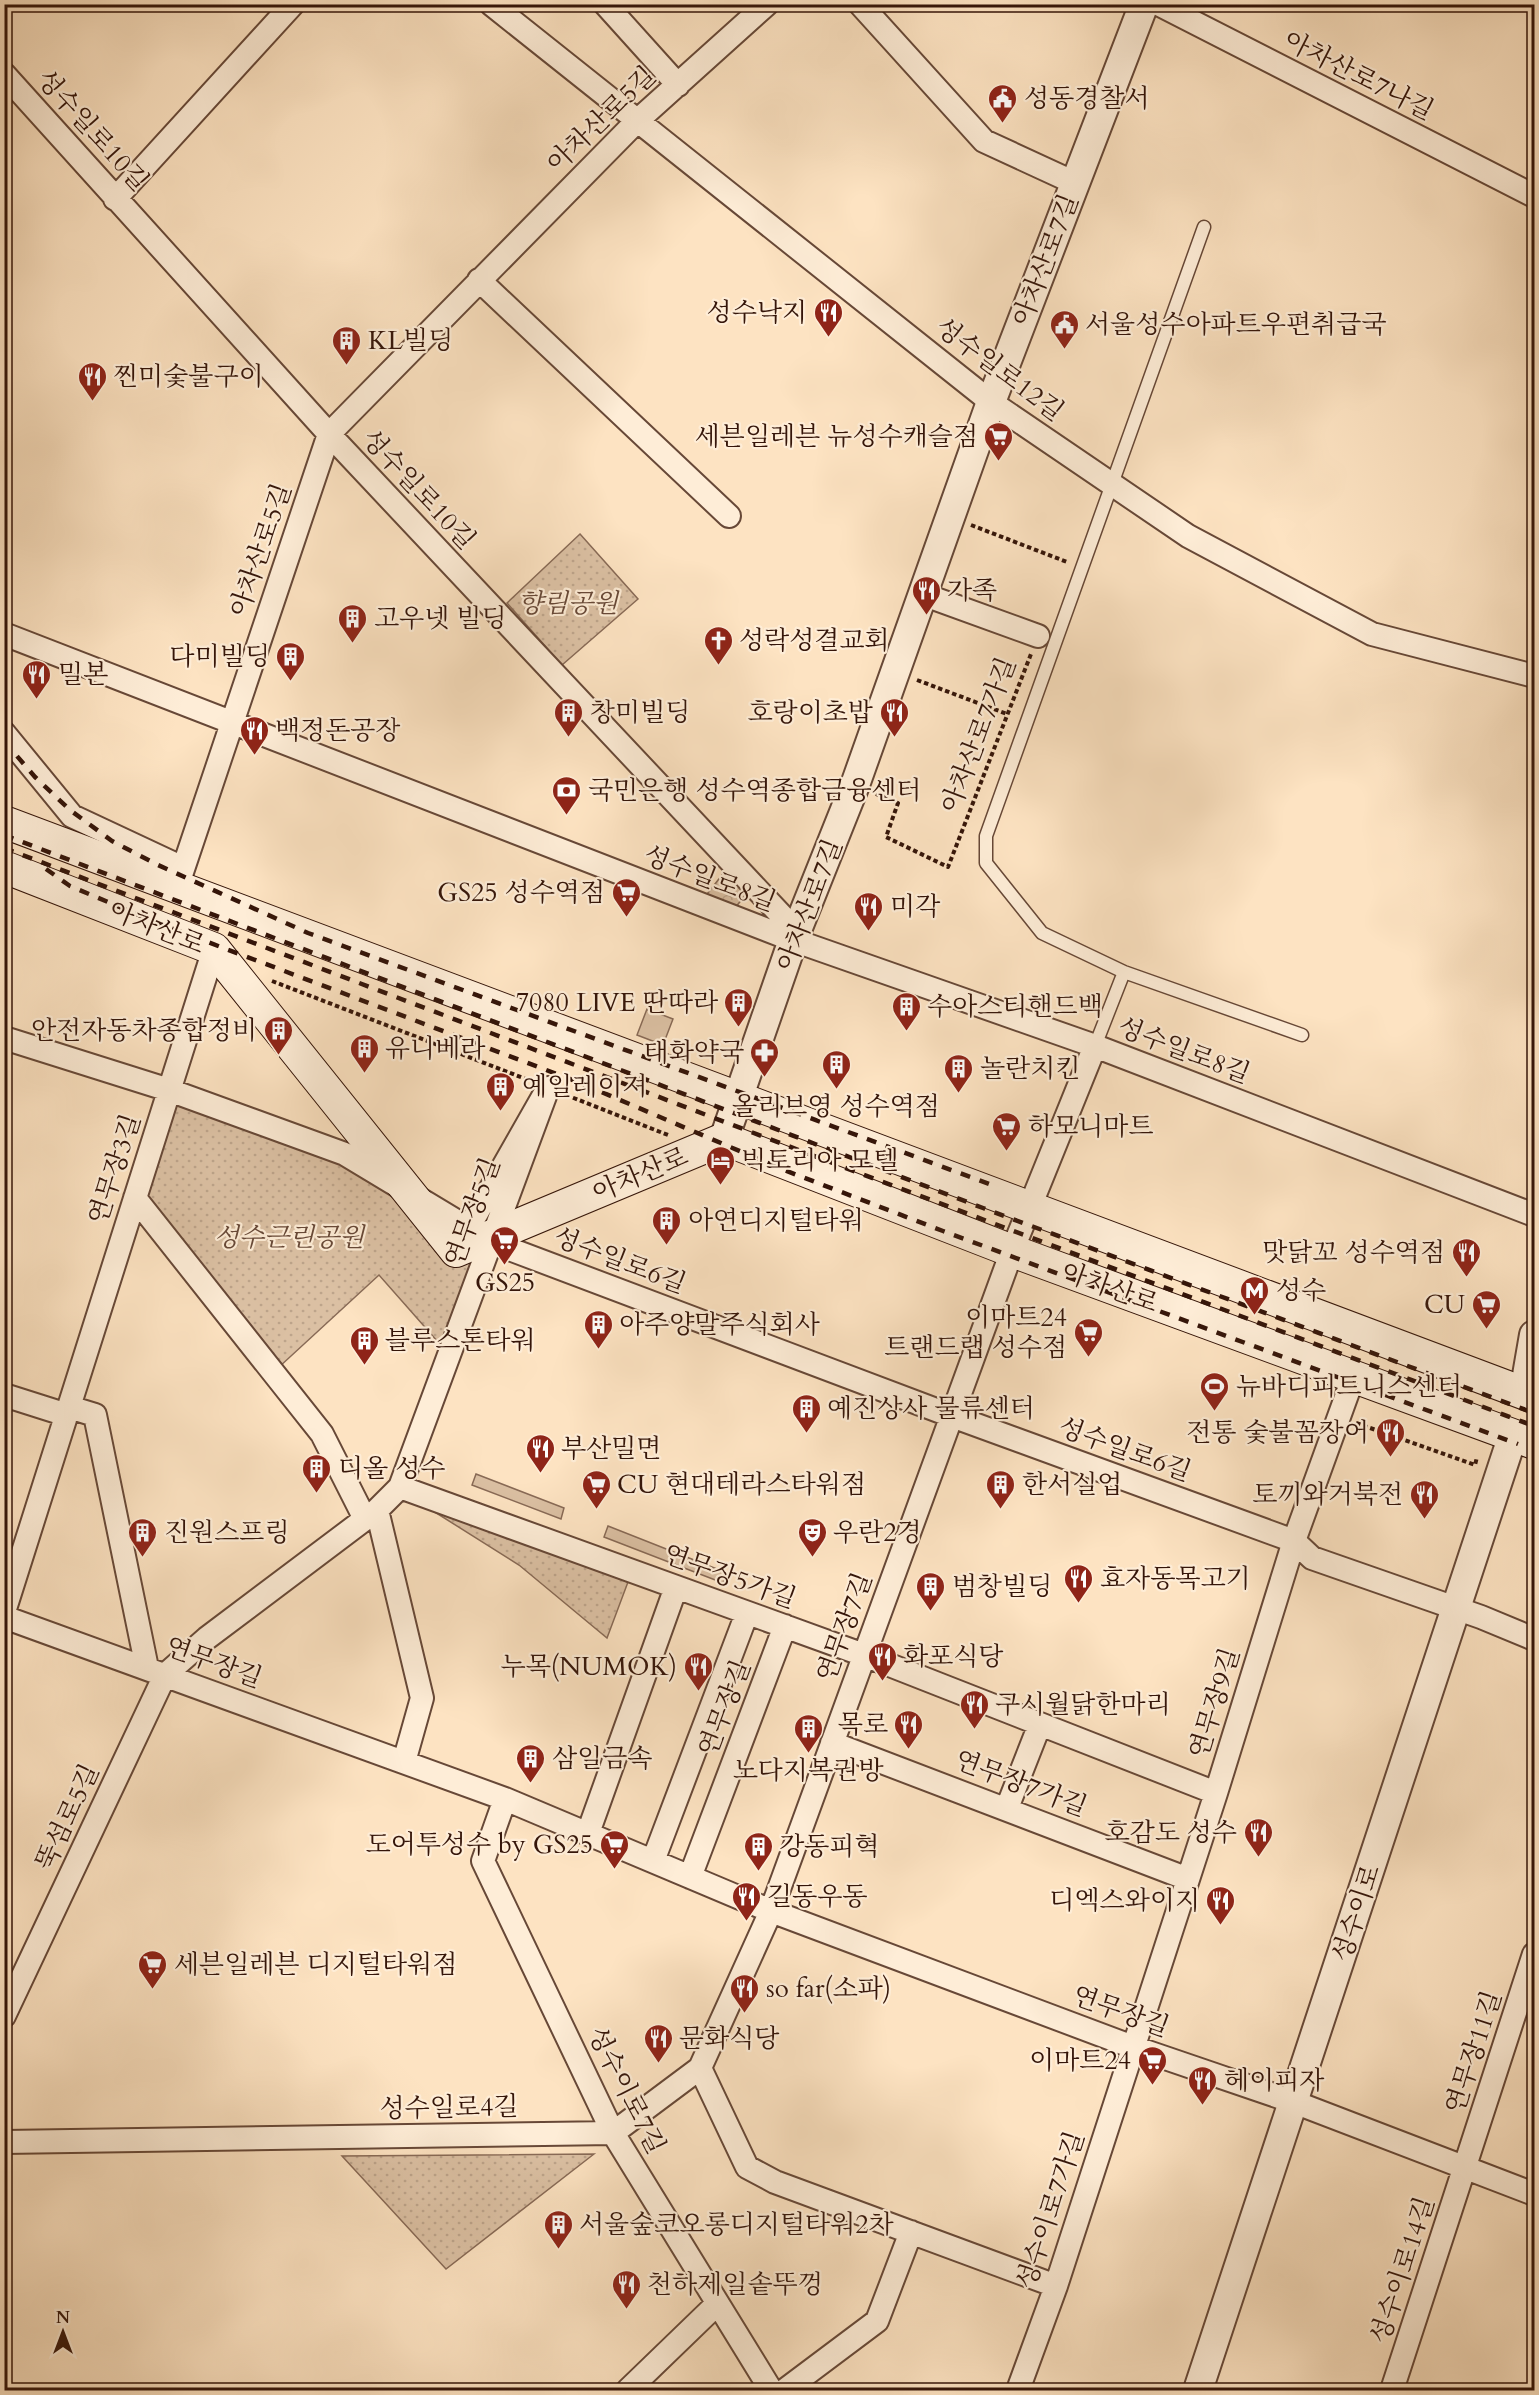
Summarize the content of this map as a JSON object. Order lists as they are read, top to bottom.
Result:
{
  "streets": {
    "main road": ["아차산로"],
    "street": [
      "아차산로7나길",
      "아차산로5길",
      "성수일로10길",
      "아차산로7길",
      "성수일로12길",
      "성수일로8길",
      "연무장3길",
      "연무장5길",
      "성수일로6길",
      "연무장5가길",
      "연무장7길",
      "연무장길",
      "연무장9길",
      "연무장7가길",
      "뚝섬로5길",
      "성수이로",
      "연무장11길",
      "성수이로7길",
      "성수일로4길",
      "성수이로7가길",
      "성수이로14길"
    ],
    "path": ["아차산로7가길"]
  },
  "crossings": [
    ["아차산로5길", "성수일로10길"],
    ["아차산로5길", "성수일로12길"],
    ["아차산로5길", "성수일로8길"],
    ["아차산로5길", "아차산로"],
    ["성수일로10길", "아차산로7길"],
    ["성수일로10길", "성수일로8길"],
    ["아차산로7길", "성수일로12길"],
    ["아차산로7길", "아차산로7가길"],
    ["아차산로7길", "성수일로8길"],
    ["아차산로7길", "아차산로"],
    ["성수일로8길", "연무장7길"],
    ["아차산로", "연무장3길"],
    ["아차산로", "연무장5길"],
    ["아차산로", "연무장7길"],
    ["아차산로", "연무장9길"],
    ["아차산로", "성수이로"],
    ["연무장3길", "성수일로6길"],
    ["연무장5길", "성수일로6길"],
    ["연무장5길", "연무장5가길"],
    ["연무장5길", "연무장길"],
    ["연무장5길", "뚝섬로5길"],
    ["성수일로6길", "연무장7길"],
    ["성수일로6길", "연무장9길"],
    ["성수일로6길", "성수이로"],
    ["연무장5가길", "연무장7길"],
    ["연무장5가길", "연무장길"],
    ["연무장5가길", "연무장9길"],
    ["연무장7길", "연무장길"],
    ["연무장7길", "연무장7가길"],
    ["연무장길", "연무장9길"],
    ["연무장길", "뚝섬로5길"],
    ["연무장길", "성수이로"],
    ["연무장길", "연무장11길"],
    ["연무장길", "성수이로7길"],
    ["연무장길", "성수이로7가길"],
    ["연무장길", "성수이로14길"],
    ["연무장9길", "연무장7가길"],
    ["연무장9길", "성수이로7가길"],
    ["연무장11길", "성수이로14길"],
    ["성수이로7길", "성수일로4길"]
  ],
  "parks": ["향림공원", "성수근린공원"],
  "places": {
    "public building": ["성동경찰서", "서울성수아파트우편취급국"],
    "restaurant": [
      "성수낙지",
      "찐미숯불구이",
      "가족",
      "밀본",
      "호랑이초밥",
      "백정돈공장",
      "미각",
      "맛닭꼬 성수역점",
      "전통 숯불꼼장어",
      "부산밀면",
      "토끼와거북전",
      "효자동목고기",
      "화포식당",
      "누목(NUMOK)",
      "구시월닭한마리",
      "목로",
      "호감도 성수",
      "길동우동",
      "디엑스와이지",
      "so far(소파)",
      "문화식당",
      "헤이피자",
      "천하제일솥뚜껑"
    ],
    "building": [
      "KL빌딩",
      "고우넷 빌딩",
      "다미빌딩",
      "창미빌딩",
      "7080 LIVE 딴따라",
      "수아스티핸드백",
      "안전자동차종합정비",
      "유니베라",
      "올리브영 성수역점",
      "놀란치킨",
      "예일레이져",
      "아연디지털타워",
      "아주양말주식회사",
      "블루스톤타워",
      "예진상사 물류센터",
      "디올 성수",
      "한서실업",
      "진원스프링",
      "범창빌딩",
      "노다지복권방",
      "삼일금속",
      "강동피혁",
      "서울숲코오롱디지털타워2차"
    ],
    "supermarket": [
      "세븐일레븐 뉴성수캐슬점",
      "GS25 성수역점",
      "하모니마트",
      "GS25",
      "CU",
      "이마트24 트랜드랩 성수점",
      "CU 현대테라스타워점",
      "도어투성수 by GS25",
      "세븐일레븐 디지털타워점",
      "이마트24"
    ],
    "church": ["성락성결교회"],
    "bank": ["국민은행 성수역종합금융센터"],
    "pharmacy": ["태화약국"],
    "hotel": ["빅토리아 모텔"],
    "metro station": ["성수"],
    "sports": ["뉴바디피트니스센터"],
    "theatre": ["우란2경"]
  },
  "north": "top"
}
